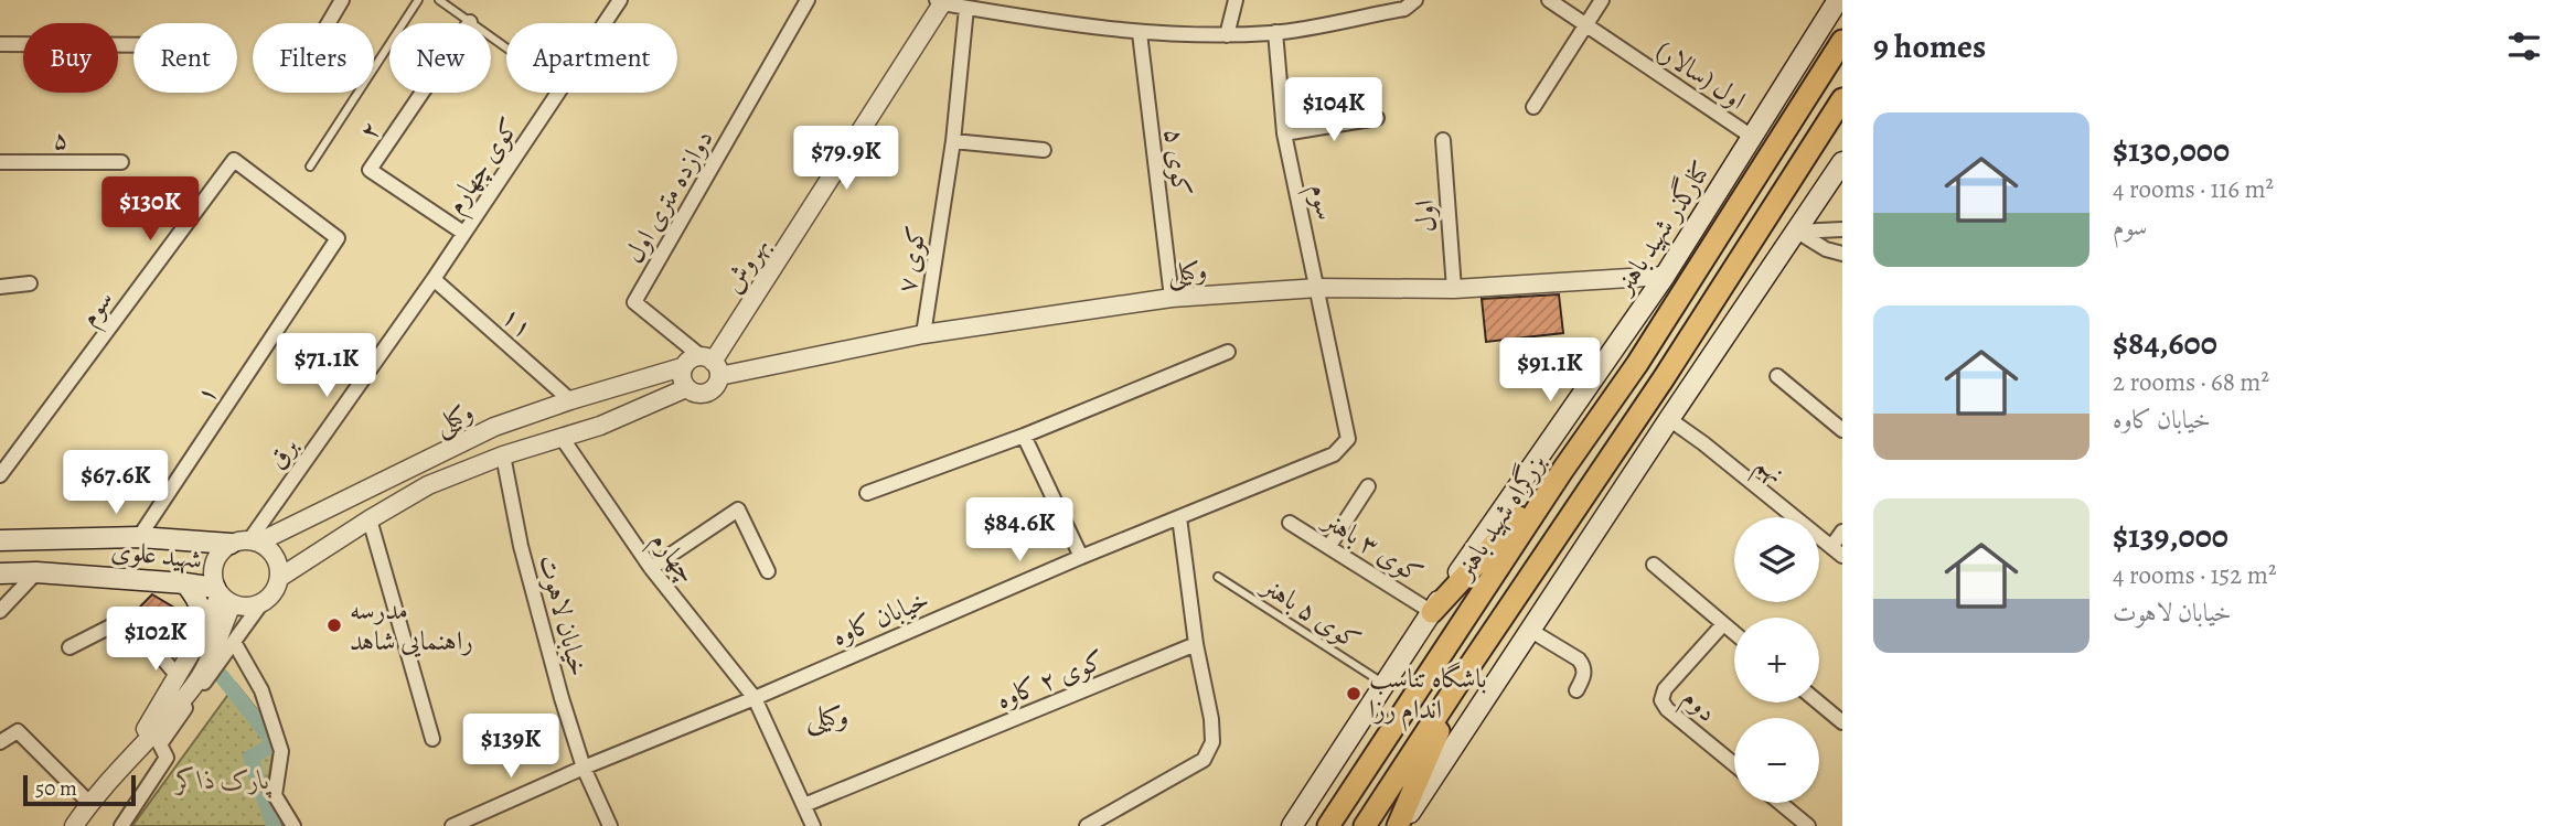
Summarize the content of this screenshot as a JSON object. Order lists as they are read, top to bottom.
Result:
{
  "streets": {
    "highway": ["بزرگراه شهید باهنر"],
    "main road": ["کنارگذر شهید باهنر", "شهید علوی"],
    "street": [
      "اول (سالار)",
      "۲",
      "۵",
      "کوی ۵",
      "کوی چهارم",
      "دوازده متری اول",
      "سوم",
      "اول",
      "کوی ۷",
      "بهروش",
      "وکیلی",
      "۱۱",
      "۱",
      "برق",
      "نهم",
      "کوی ۳ باهنر",
      "چهارم",
      "خیابان لاهوت",
      "خیابان کاوه",
      "کوی ۲ کاوه",
      "دوم"
    ],
    "lane": ["کوی ۵ باهنر"]
  },
  "crossings": [
    ["اول (سالار)", "کنارگذر شهید باهنر"],
    ["۲", "کوی چهارم"],
    ["کوی ۵", "وکیلی"],
    ["کوی چهارم", "۱۱"],
    ["کوی چهارم", "برق"],
    ["دوازده متری اول", "بهروش"],
    ["دوازده متری اول", "وکیلی"],
    ["سوم", "وکیلی"],
    ["سوم", "۱"],
    ["سوم", "خیابان کاوه"],
    ["اول", "وکیلی"],
    ["کنارگذر شهید باهنر", "وکیلی"],
    ["کنارگذر شهید باهنر", "کوی ۳ باهنر"],
    ["کنارگذر شهید باهنر", "کوی ۵ باهنر"],
    ["کوی ۷", "وکیلی"],
    ["بهروش", "وکیلی"],
    ["وکیلی", "۱۱"],
    ["وکیلی", "برق"],
    ["وکیلی", "شهید علوی"],
    ["وکیلی", "چهارم"],
    ["وکیلی", "خیابان لاهوت"],
    ["وکیلی", "خیابان کاوه"],
    ["۱۱", "برق"],
    ["۱", "شهید علوی"],
    ["برق", "شهید علوی"],
    ["چهارم", "خیابان کاوه"],
    ["چهارم", "کوی ۲ کاوه"],
    ["خیابان لاهوت", "خیابان کاوه"]
  ],
  "districts": ["وکیلی"],
  "parks": ["پارک ذاکر"],
  "places": ["مدرسه راهنمایی شاهد", "باشگاه تناسب اندام رزا"],
  "scale_bar": "50 m",
  "page": {
    "heading": "9 homes",
    "chip": [
      "Buy",
      "Rent",
      "Filters",
      "New",
      "Apartment"
    ],
    "price": [
      "$104K",
      "$79.9K",
      "$130K",
      "$71.1K",
      "$91.1K",
      "$67.6K",
      "$84.6K",
      "$102K",
      "$139K"
    ],
    "list": [
      {
        "name": "$130,000",
        "note": "4 rooms · 116 m² · سوم"
      },
      {
        "name": "$84,600",
        "note": "2 rooms · 68 m² · خیابان کاوه"
      },
      {
        "name": "$139,000",
        "note": "4 rooms · 152 m² · خیابان لاهوت"
      }
    ],
    "map_buttons": ["+", "−"],
    "scale": "50 m"
  }
}
